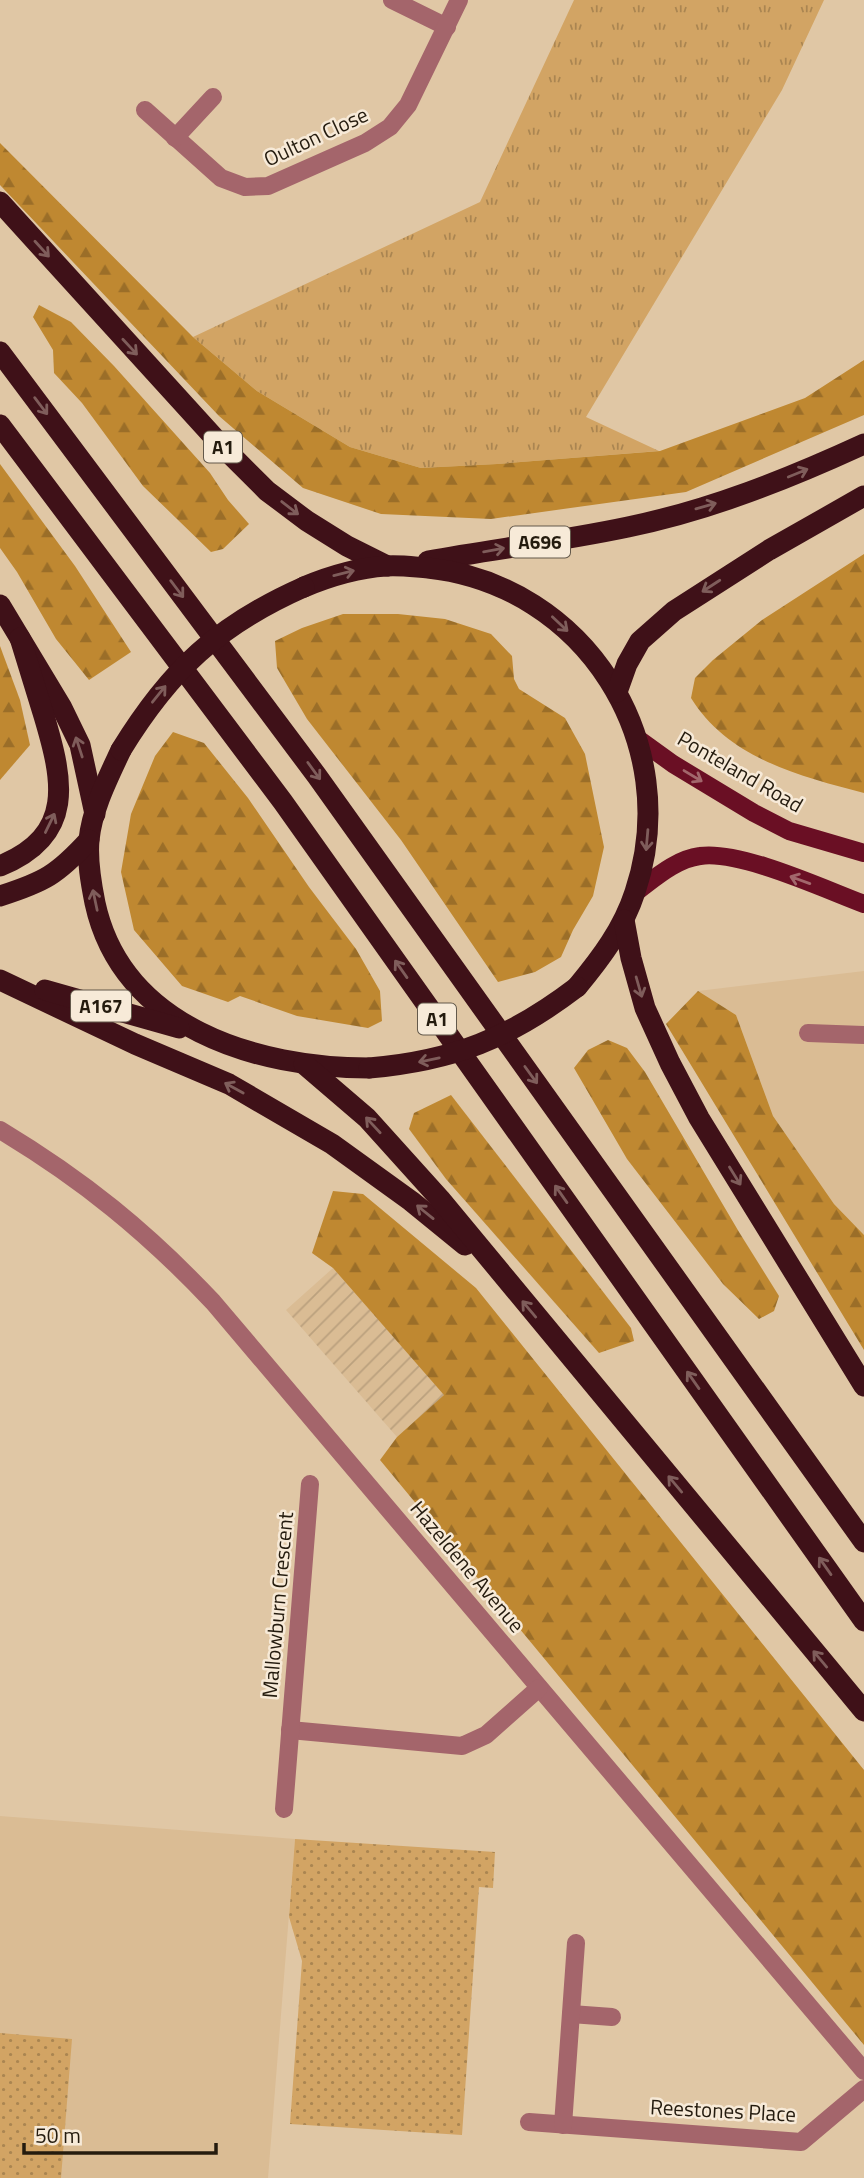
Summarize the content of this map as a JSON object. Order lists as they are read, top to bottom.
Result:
{
  "streets": {
    "highway": ["A1", "A696", "A167"],
    "main road": ["Ponteland Road"],
    "street": [
      "Oulton Close",
      "Hazeldene Avenue",
      "Mallowburn Crescent",
      "Reestones Place"
    ]
  },
  "crossings": [
    ["A1", "A696"],
    ["Hazeldene Avenue", "Mallowburn Crescent"]
  ],
  "one_way": ["Ponteland Road"],
  "scale_bar": "50 m"
}
